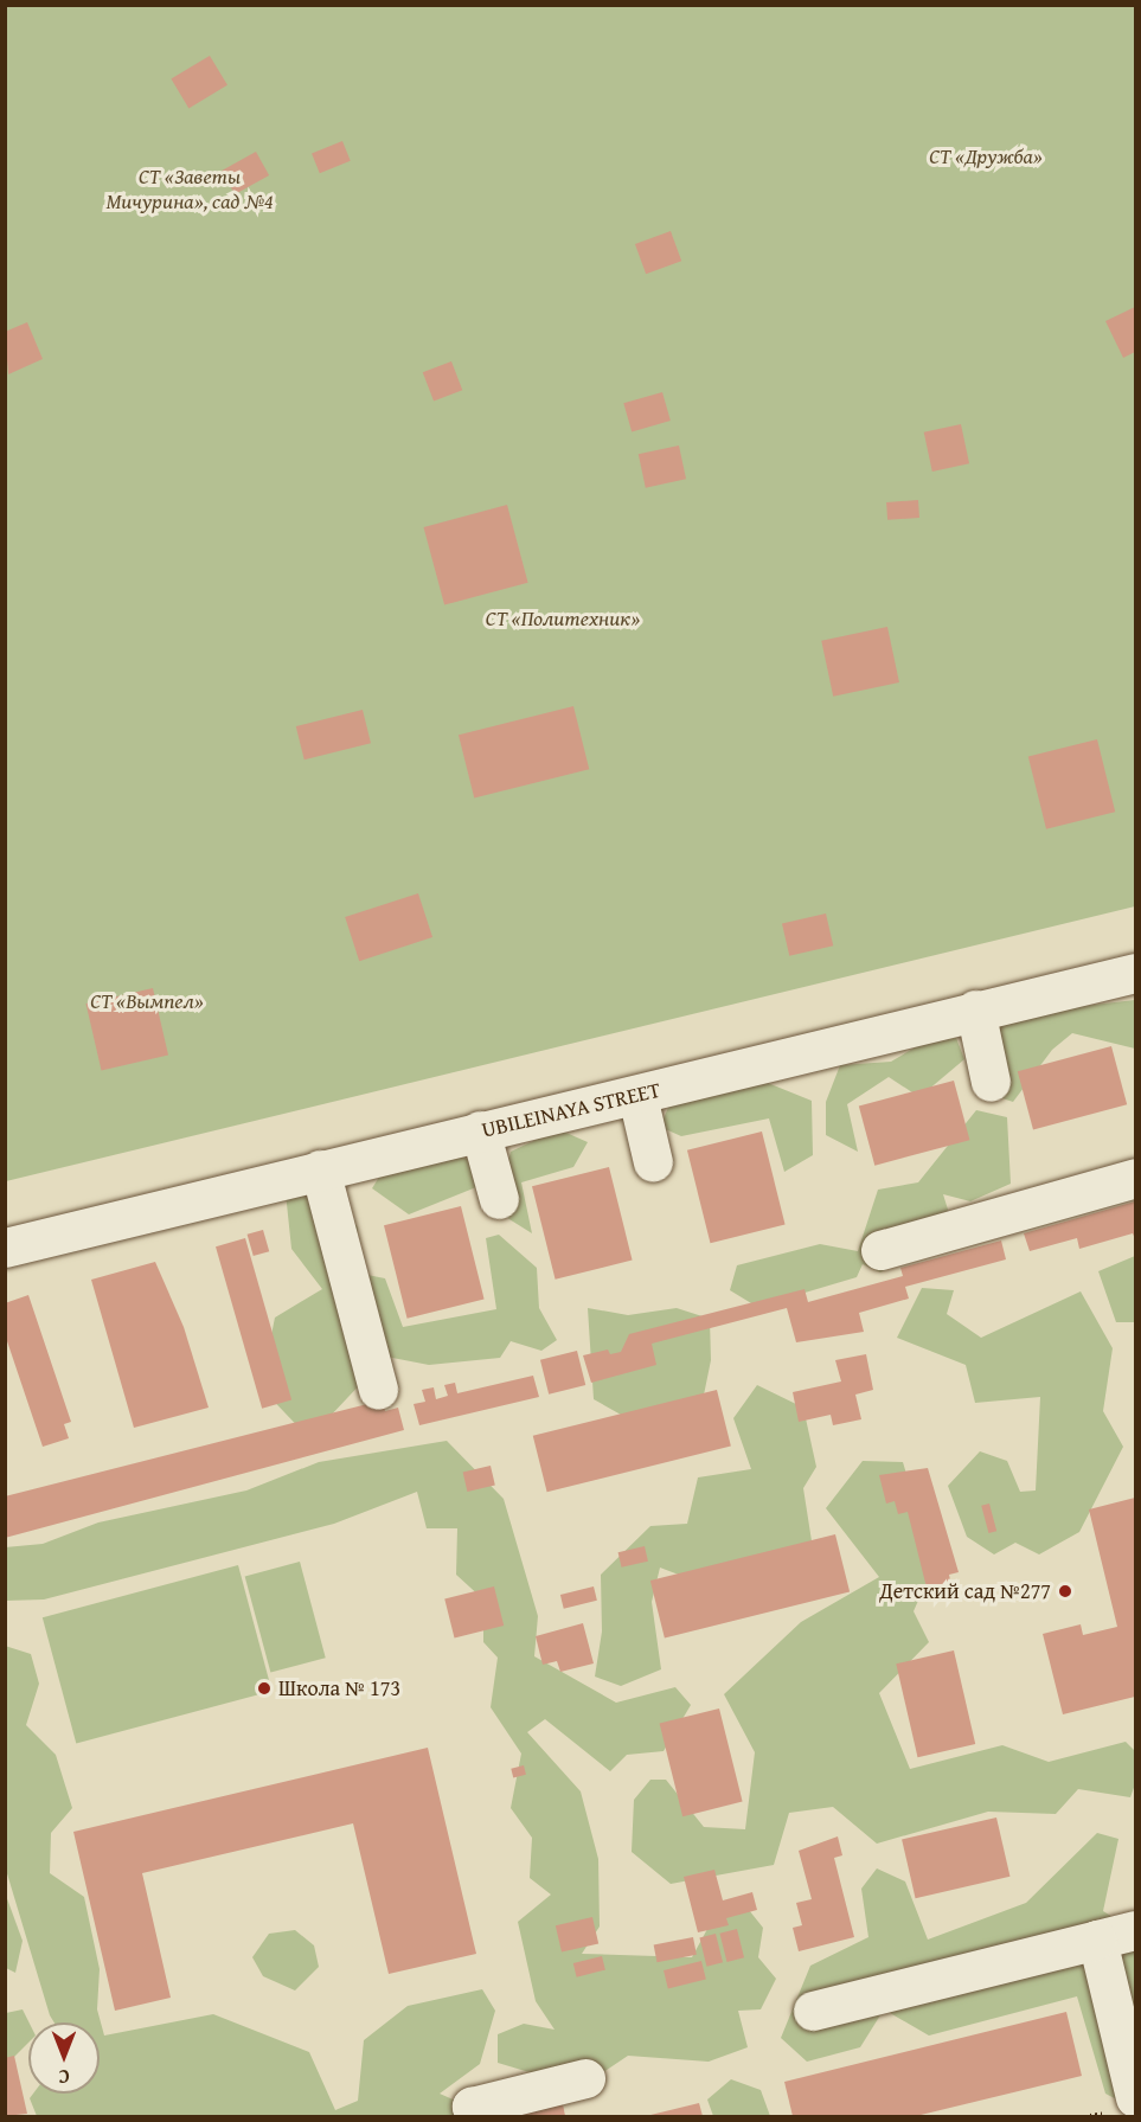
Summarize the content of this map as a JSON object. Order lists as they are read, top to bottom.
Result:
{
  "streets": {
    "street": ["UBILEINAYA STREET"]
  },
  "parks": [
    "СТ «Дружба»",
    "СТ «Заветы Мичурина», сад №4",
    "СТ «Политехник»",
    "СТ «Вымпел»"
  ],
  "places": ["Детский сад №277", "Школа № 173"],
  "north": "bottom"
}
